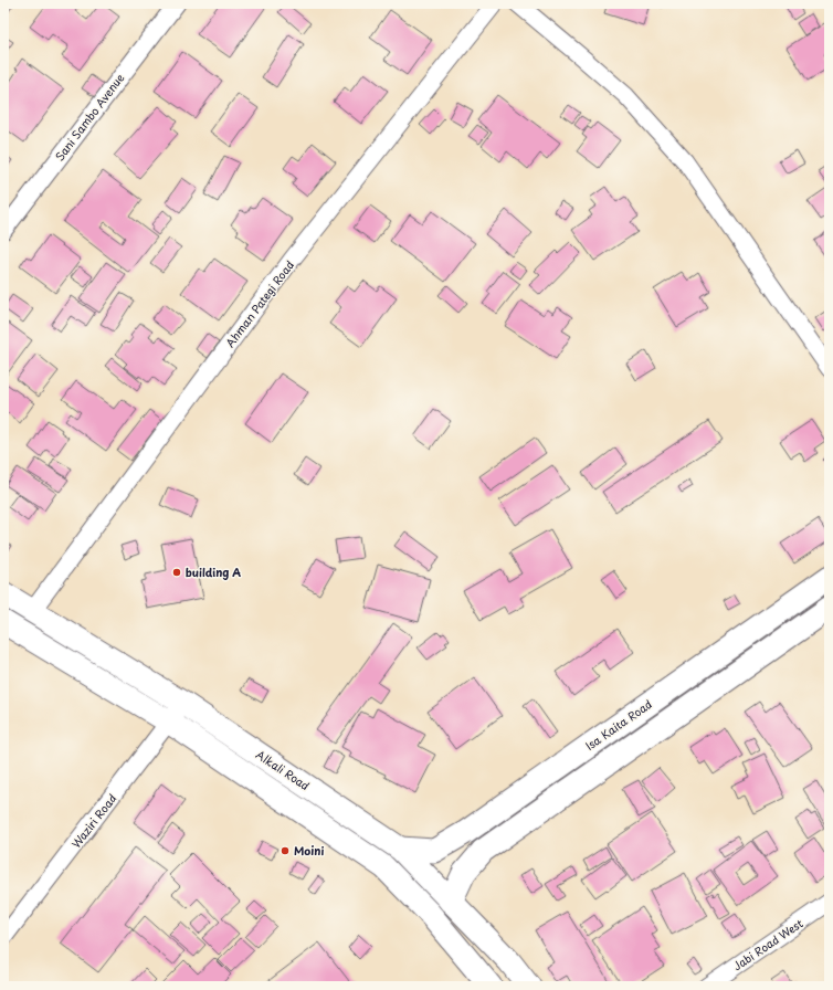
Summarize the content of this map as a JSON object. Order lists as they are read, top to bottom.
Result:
{
  "streets": {
    "main road": ["Isa Kaita Road", "Alkali Road"],
    "street": [
      "Sani Sambo Avenue",
      "Ahman Pategi Road",
      "Waziri Road",
      "Jabi Road West"
    ]
  },
  "crossings": [
    ["Ahman Pategi Road", "Alkali Road"],
    ["Isa Kaita Road", "Alkali Road"],
    ["Alkali Road", "Waziri Road"]
  ],
  "places": ["building A", "Moini"]
}
